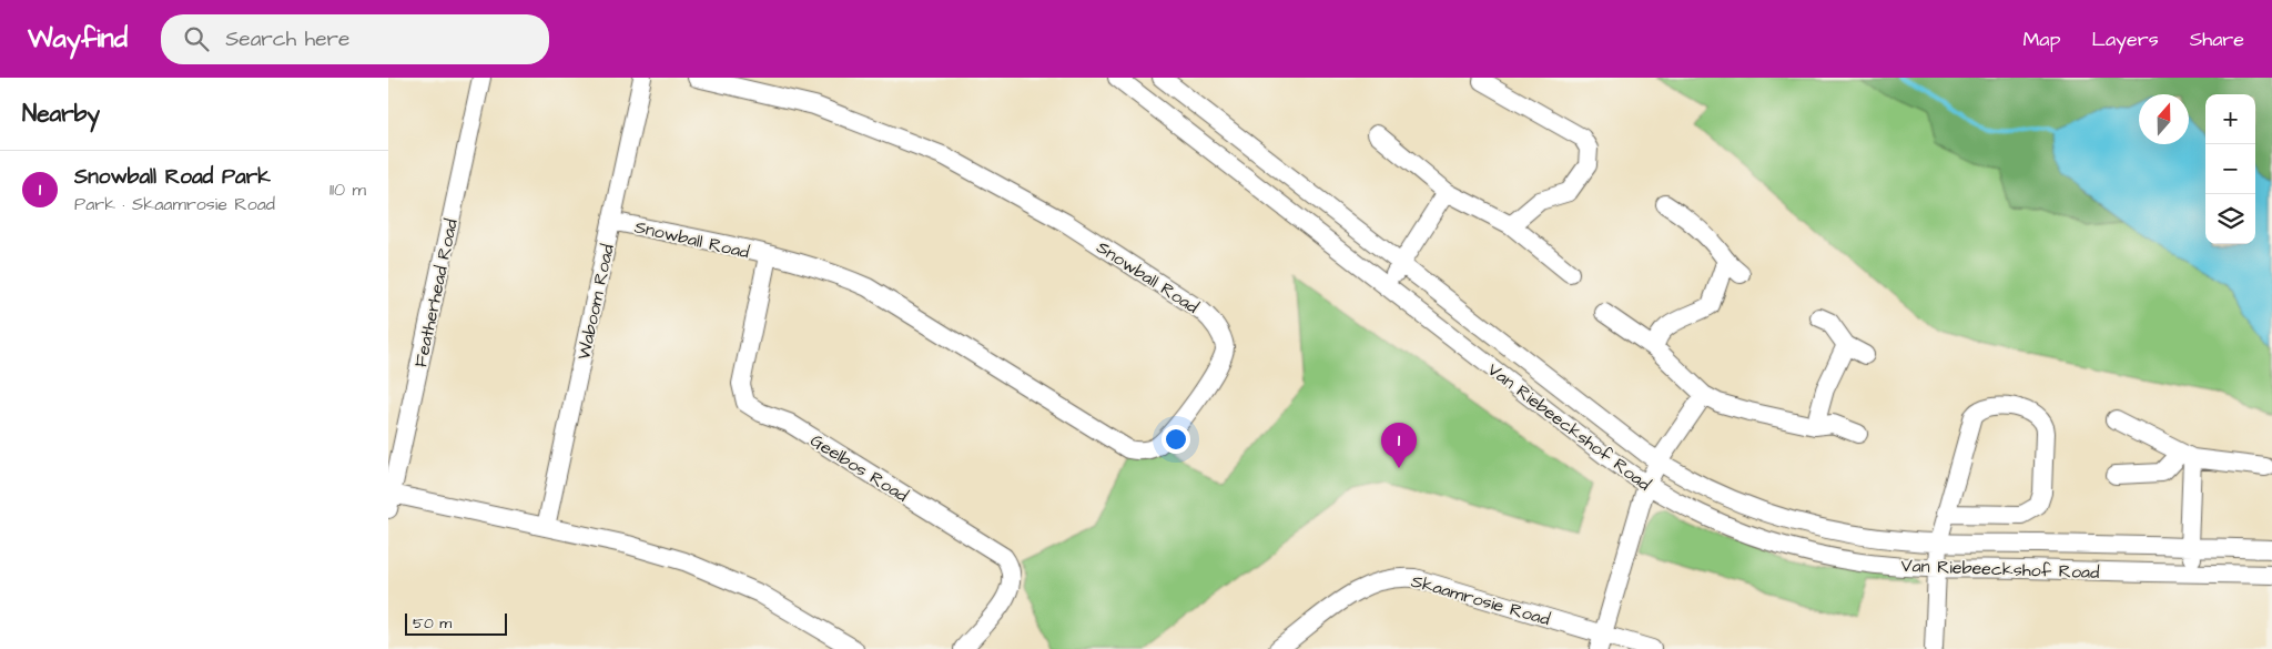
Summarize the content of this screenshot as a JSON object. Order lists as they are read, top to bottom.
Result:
{
  "streets": {
    "street": [
      "Snowball Road",
      "Featherhead Road",
      "Waboom Road",
      "Van Riebeeckshof Road",
      "Geelbos Road",
      "Skaamrosie Road"
    ]
  },
  "crossings": [
    ["Snowball Road", "Waboom Road"],
    ["Snowball Road", "Geelbos Road"]
  ],
  "scale_bar": "50 m",
  "north": "top",
  "page": {
    "header": "Wayfind",
    "search": "Search here",
    "nav": ["Map", "Layers", "Share"],
    "heading": "Nearby",
    "map_buttons": ["+", "−"],
    "list": [
      {
        "mark": "1",
        "name": "Snowball Road Park",
        "note": "Park · Skaamrosie Road",
        "value": "110 m"
      }
    ],
    "pins": "1",
    "scale": "50 m"
  }
}
